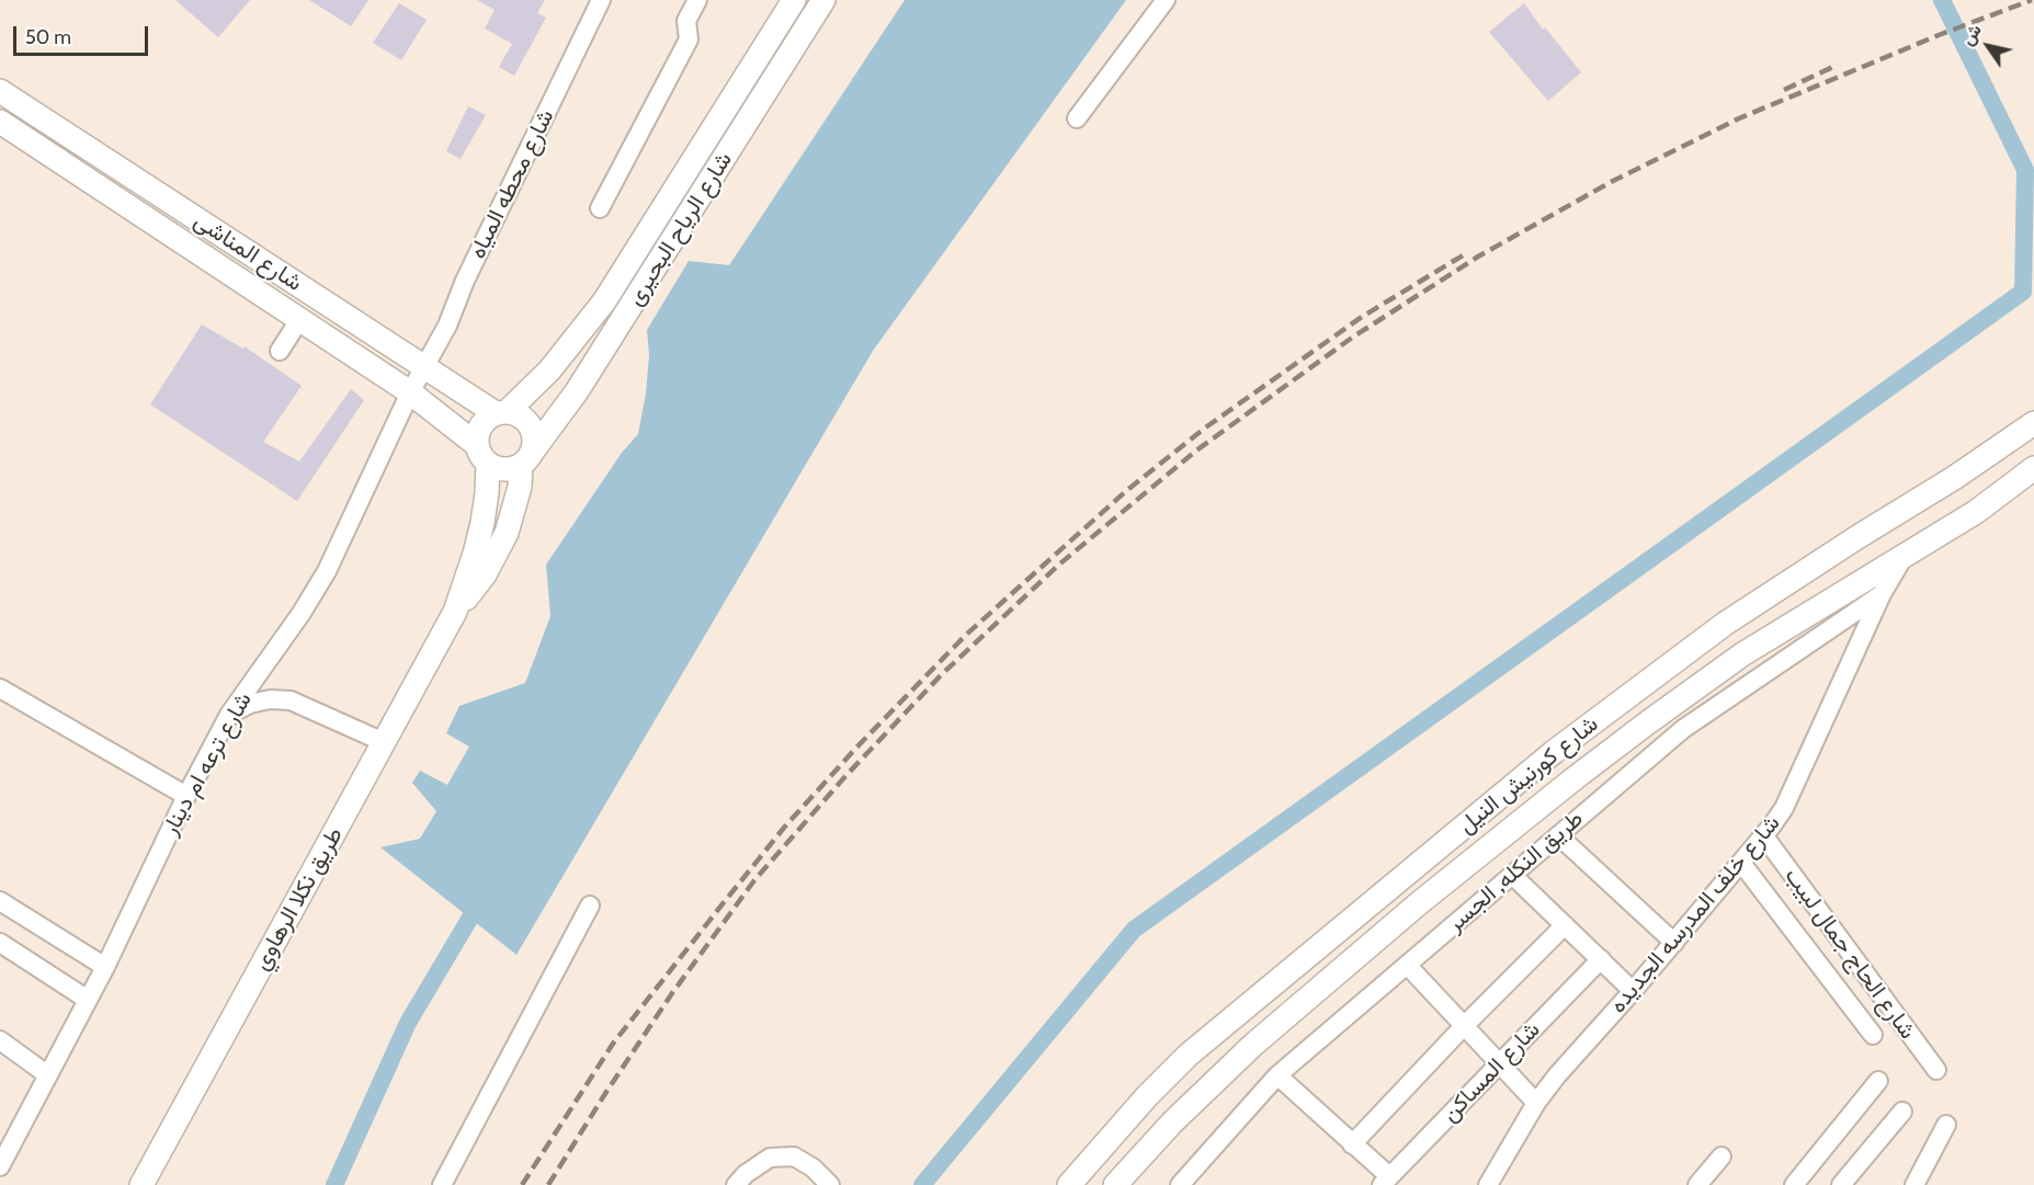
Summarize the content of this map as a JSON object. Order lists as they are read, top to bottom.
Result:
{
  "streets": {
    "main road": [
      "شارع الرياح البحيرى",
      "شارع المناشى",
      "شارع كورنيش النيل",
      "طريق نكلا الرهاوي"
    ],
    "street": [
      "شارع محطه المياه",
      "شارع ترعه ام دينار",
      "طريق النكله, الجسر",
      "شارع خلف المدرسه الجديده",
      "شارع الحاج جمال لبيب",
      "شارع المساكن"
    ]
  },
  "crossings": [
    ["شارع محطه المياه", "شارع المناشى"],
    ["شارع محطه المياه", "شارع ترعه ام دينار"],
    ["شارع الرياح البحيرى", "شارع المناشى"],
    ["شارع الرياح البحيرى", "طريق نكلا الرهاوي"],
    ["شارع المناشى", "شارع ترعه ام دينار"],
    ["شارع المناشى", "طريق نكلا الرهاوي"],
    ["شارع كورنيش النيل", "شارع خلف المدرسه الجديده"],
    ["طريق النكله, الجسر", "شارع خلف المدرسه الجديده"],
    ["شارع خلف المدرسه الجديده", "شارع الحاج جمال لبيب"]
  ],
  "scale_bar": "50 m",
  "north": "top left"
}
